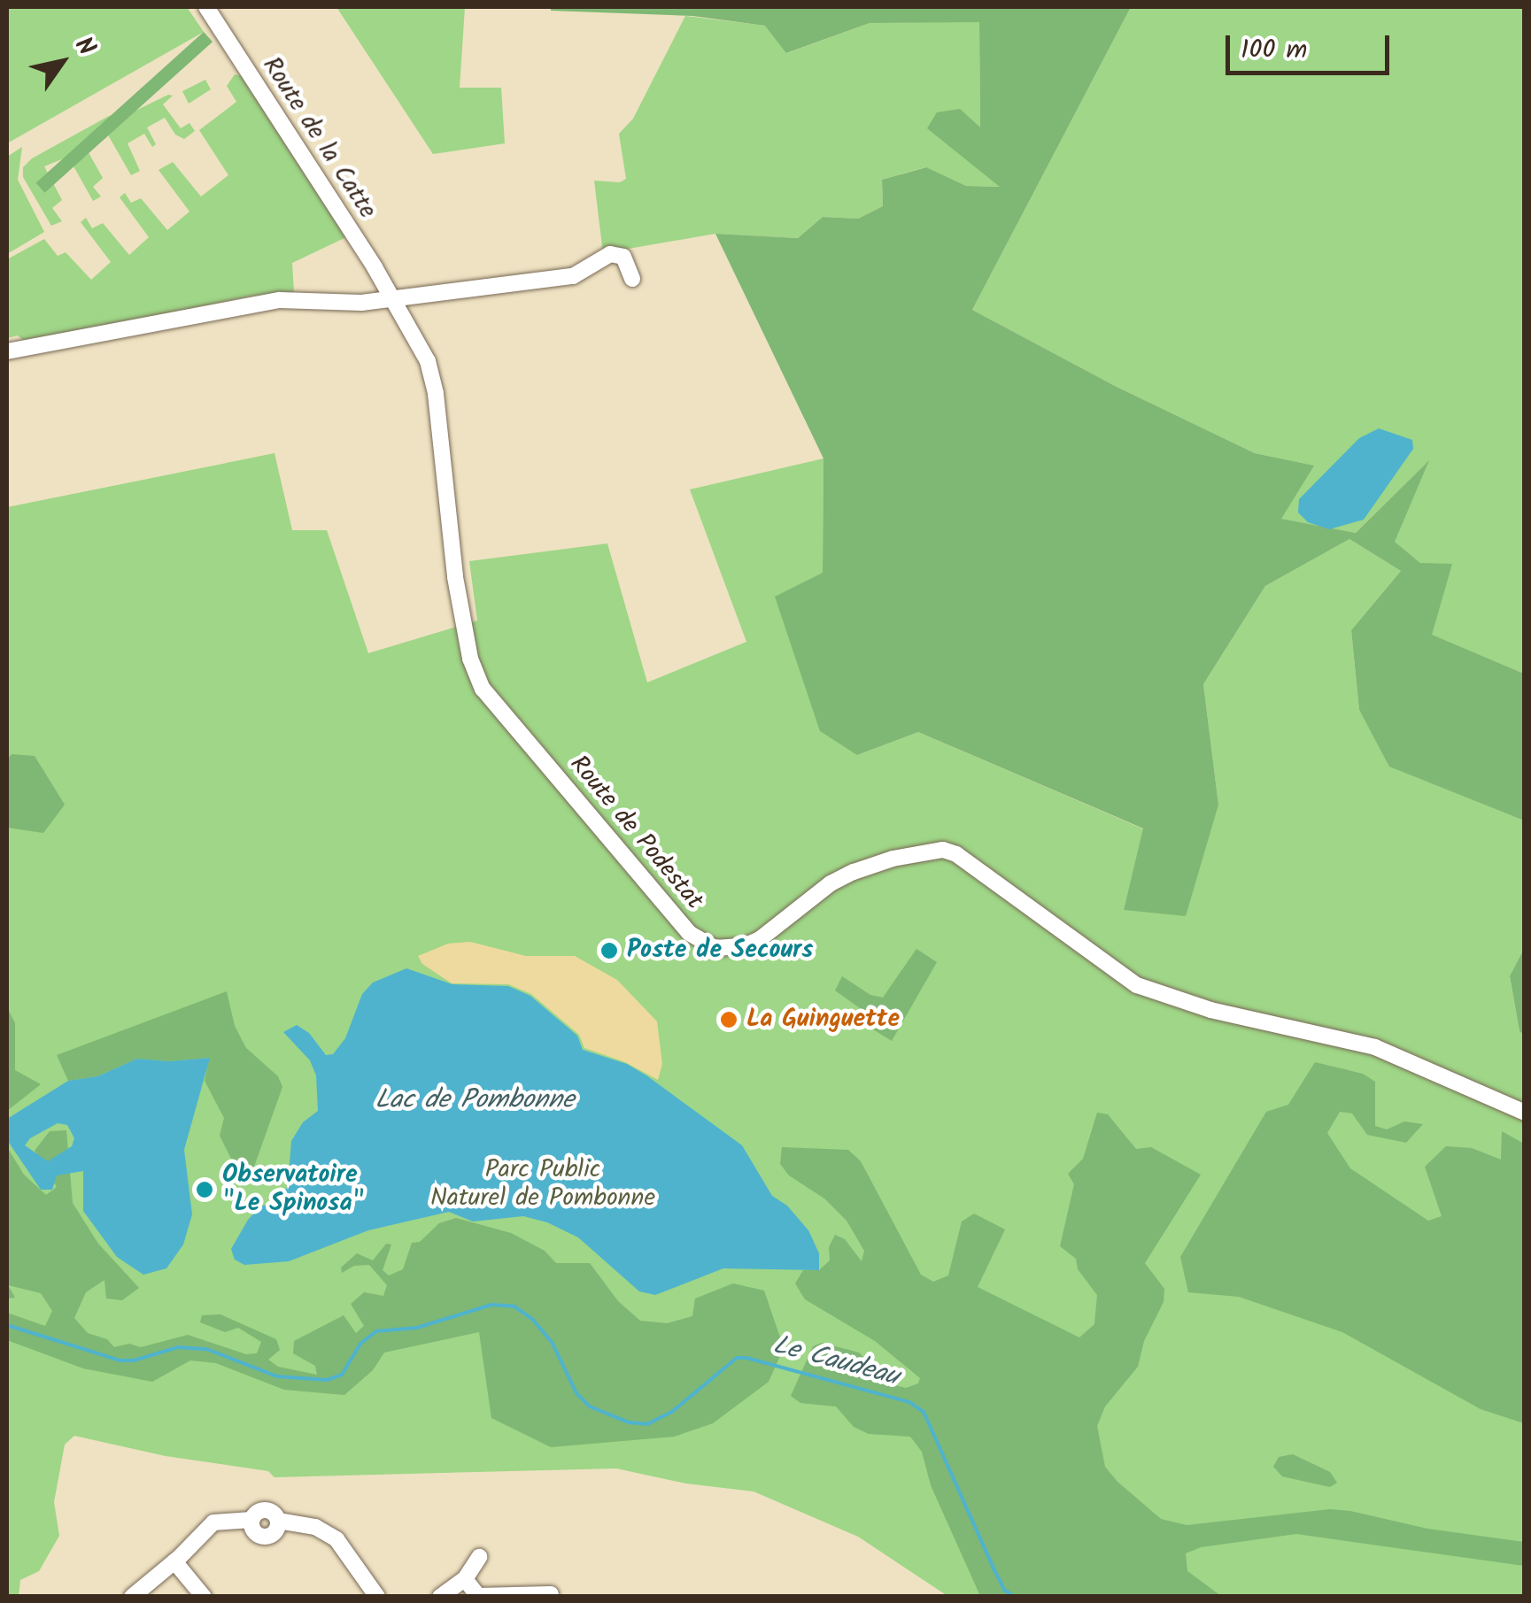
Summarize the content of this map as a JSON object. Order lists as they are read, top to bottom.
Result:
{
  "streets": {
    "street": ["Route de la Catte", "Route de Podestat"]
  },
  "crossings": [
    ["Route de la Catte", "Route de Podestat"]
  ],
  "water": ["Lac de Pombonne", "Le Caudeau"],
  "parks": ["Parc Public Naturel de Pombonne"],
  "places": ["Poste de Secours", "La Guinguette", "Observatoire \"Le Spinosa\""],
  "scale_bar": "100 m",
  "north": "top right"
}
